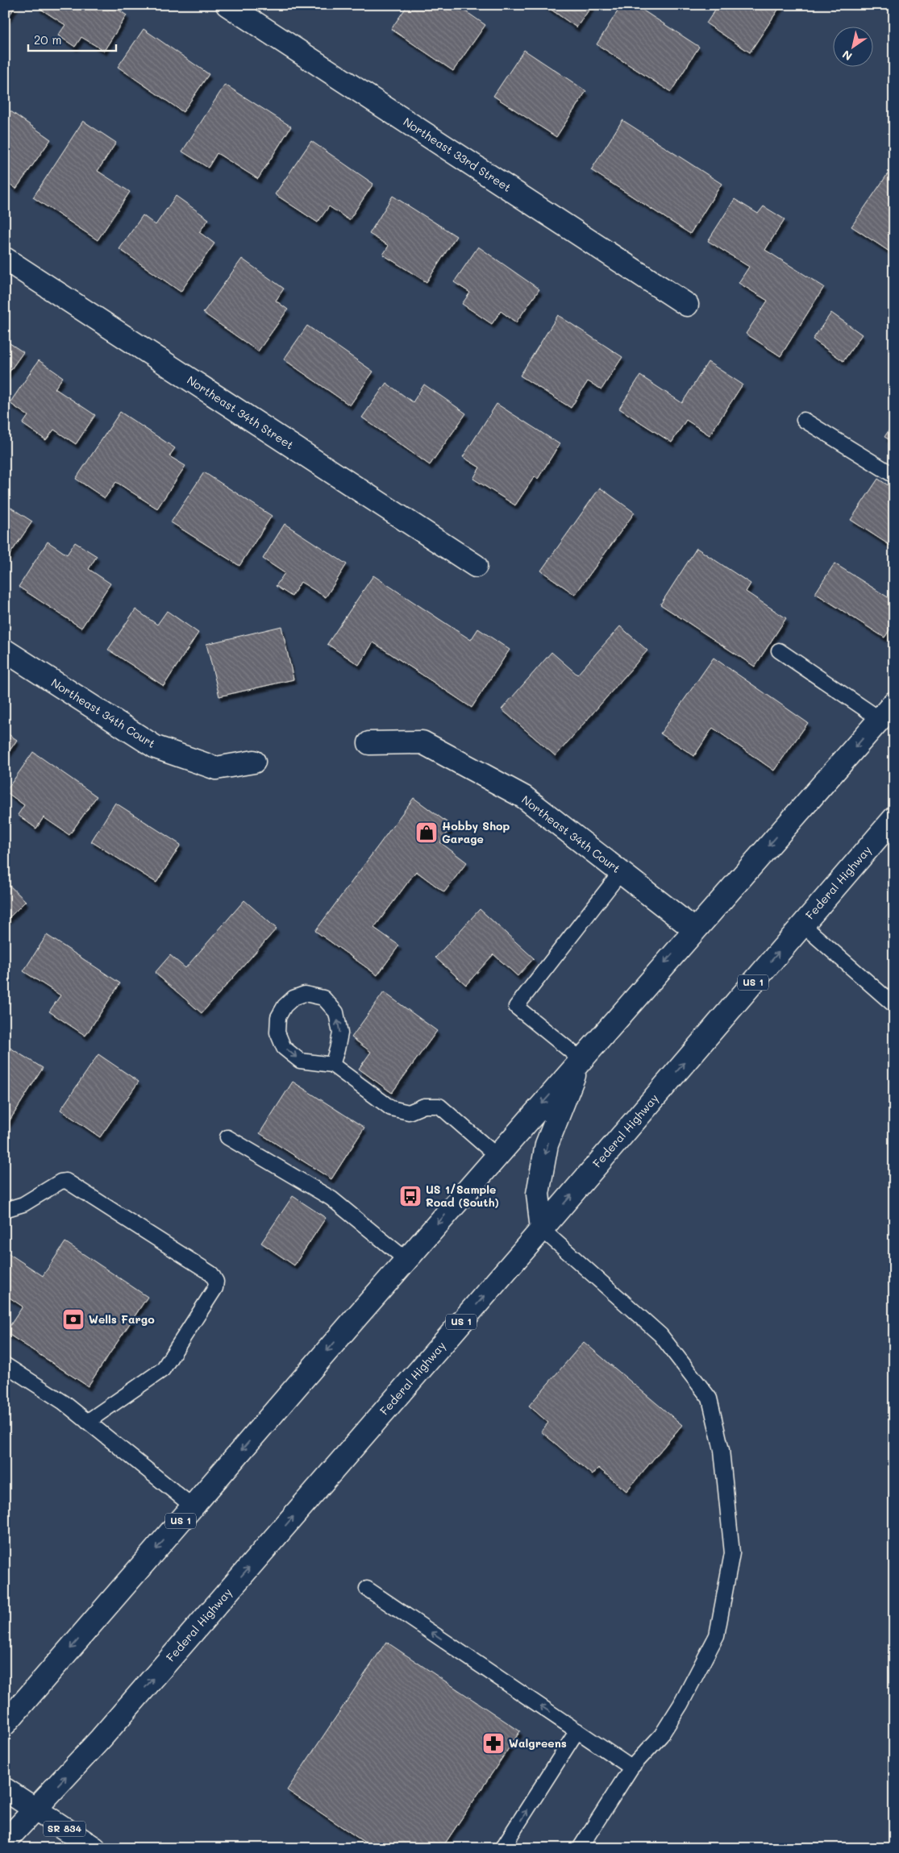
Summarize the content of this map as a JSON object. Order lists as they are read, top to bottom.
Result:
{
  "streets": {
    "main road": [
      "Northeast 33rd Street",
      "Northeast 34th Street",
      "Northeast 34th Court",
      "Federal Highway",
      "US 1",
      "SR 834"
    ]
  },
  "crossings": [
    ["Northeast 34th Court", "US 1"],
    ["Federal Highway", "SR 834"]
  ],
  "places": {
    "shop": ["Hobby Shop Garage"],
    "bus stop": ["US 1/Sample Road (South)"],
    "bank": ["Wells Fargo"],
    "pharmacy": ["Walgreens"]
  },
  "scale_bar": "20 m",
  "north": "bottom left"
}
